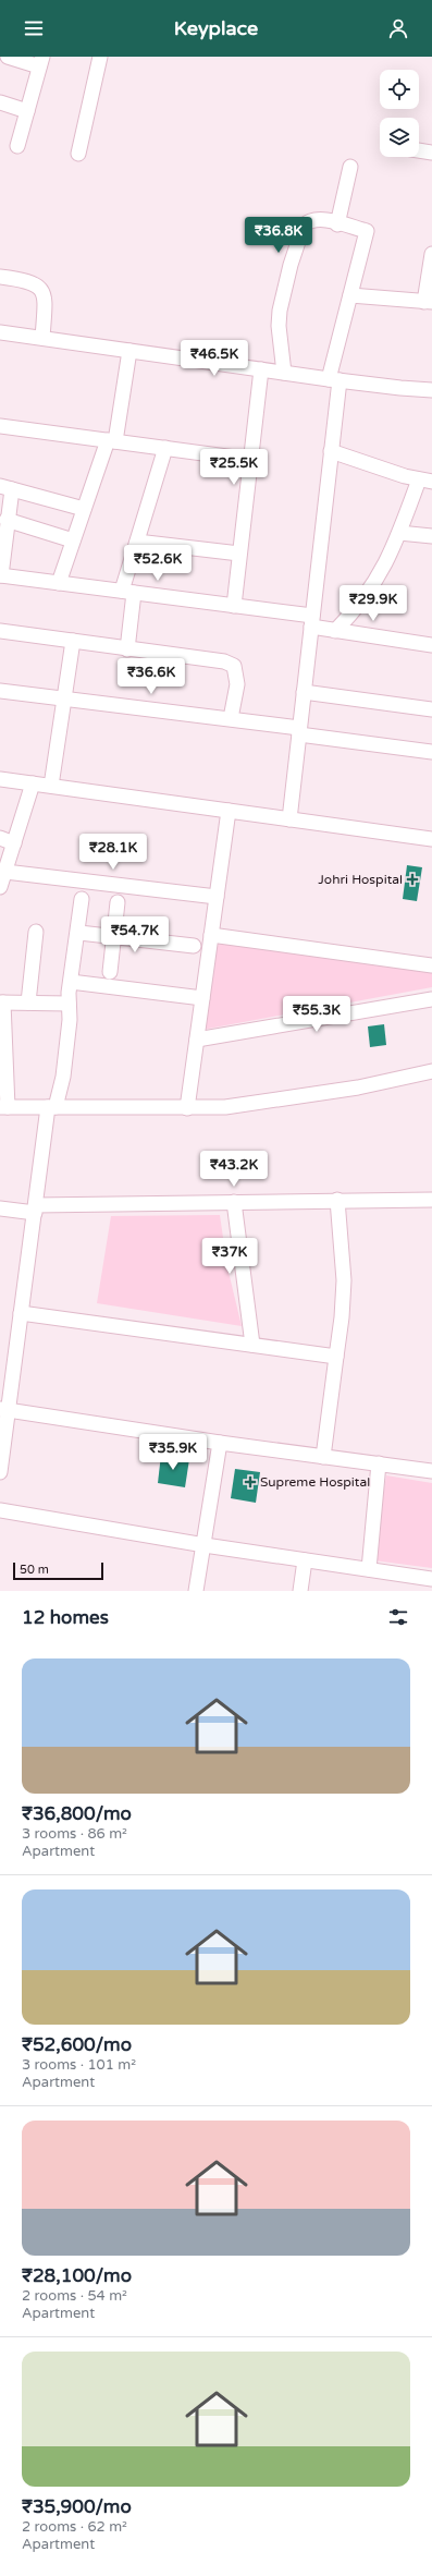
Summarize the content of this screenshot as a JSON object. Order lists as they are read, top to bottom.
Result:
{
  "places": {
    "health": ["Johri Hospital", "Supreme Hospital"]
  },
  "scale_bar": "50 m",
  "page": {
    "header": "Keyplace",
    "price": [
      "₹36.8K",
      "₹46.5K",
      "₹25.5K",
      "₹52.6K",
      "₹29.9K",
      "₹36.6K",
      "₹28.1K",
      "₹54.7K",
      "₹55.3K",
      "₹43.2K",
      "₹37K",
      "₹35.9K"
    ],
    "scale": "50 m",
    "heading": "12 homes",
    "list": [
      {
        "name": "₹36,800/mo",
        "note": "3 rooms · 86 m² · Apartment"
      },
      {
        "name": "₹52,600/mo",
        "note": "3 rooms · 101 m² · Apartment"
      },
      {
        "name": "₹28,100/mo",
        "note": "2 rooms · 54 m² · Apartment"
      },
      {
        "name": "₹35,900/mo",
        "note": "2 rooms · 62 m² · Apartment"
      }
    ]
  }
}
